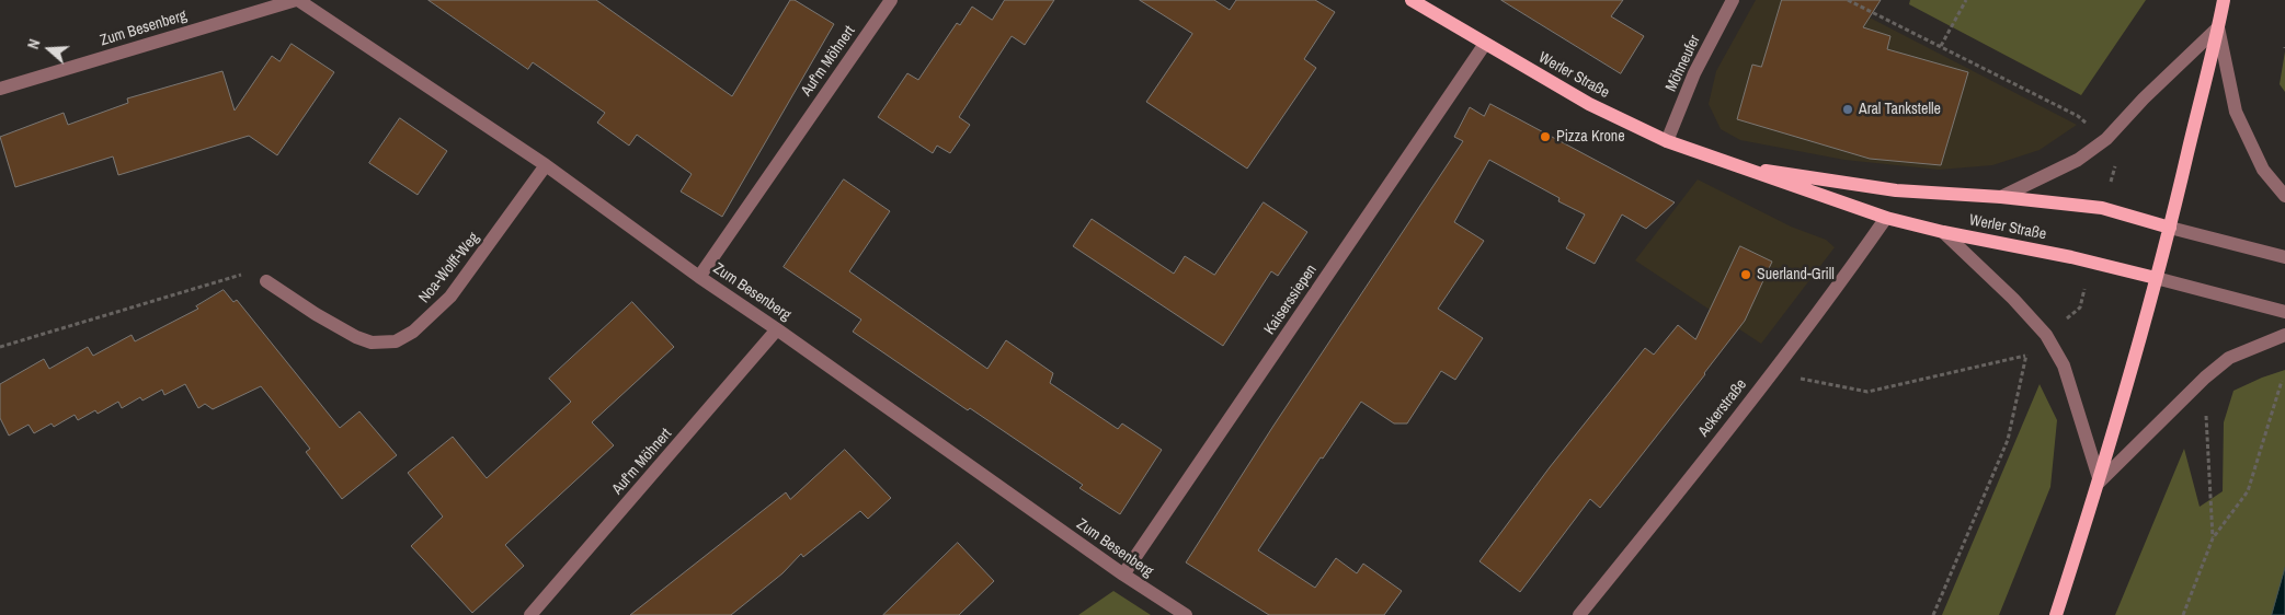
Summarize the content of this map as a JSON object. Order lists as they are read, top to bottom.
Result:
{
  "streets": {
    "main road": ["Werler Straße"],
    "street": [
      "Zum Besenberg",
      "Auf'm Möhnert",
      "Möhneufer",
      "Noa-Wolff-Weg",
      "Kaiserssiepen",
      "Ackerstraße"
    ]
  },
  "crossings": [
    ["Zum Besenberg", "Auf'm Möhnert"],
    ["Zum Besenberg", "Noa-Wolff-Weg"],
    ["Zum Besenberg", "Kaiserssiepen"],
    ["Möhneufer", "Werler Straße"],
    ["Werler Straße", "Kaiserssiepen"],
    ["Werler Straße", "Ackerstraße"]
  ],
  "places": ["Aral Tankstelle", "Pizza Krone", "Suerland-Grill"],
  "north": "left"
}
